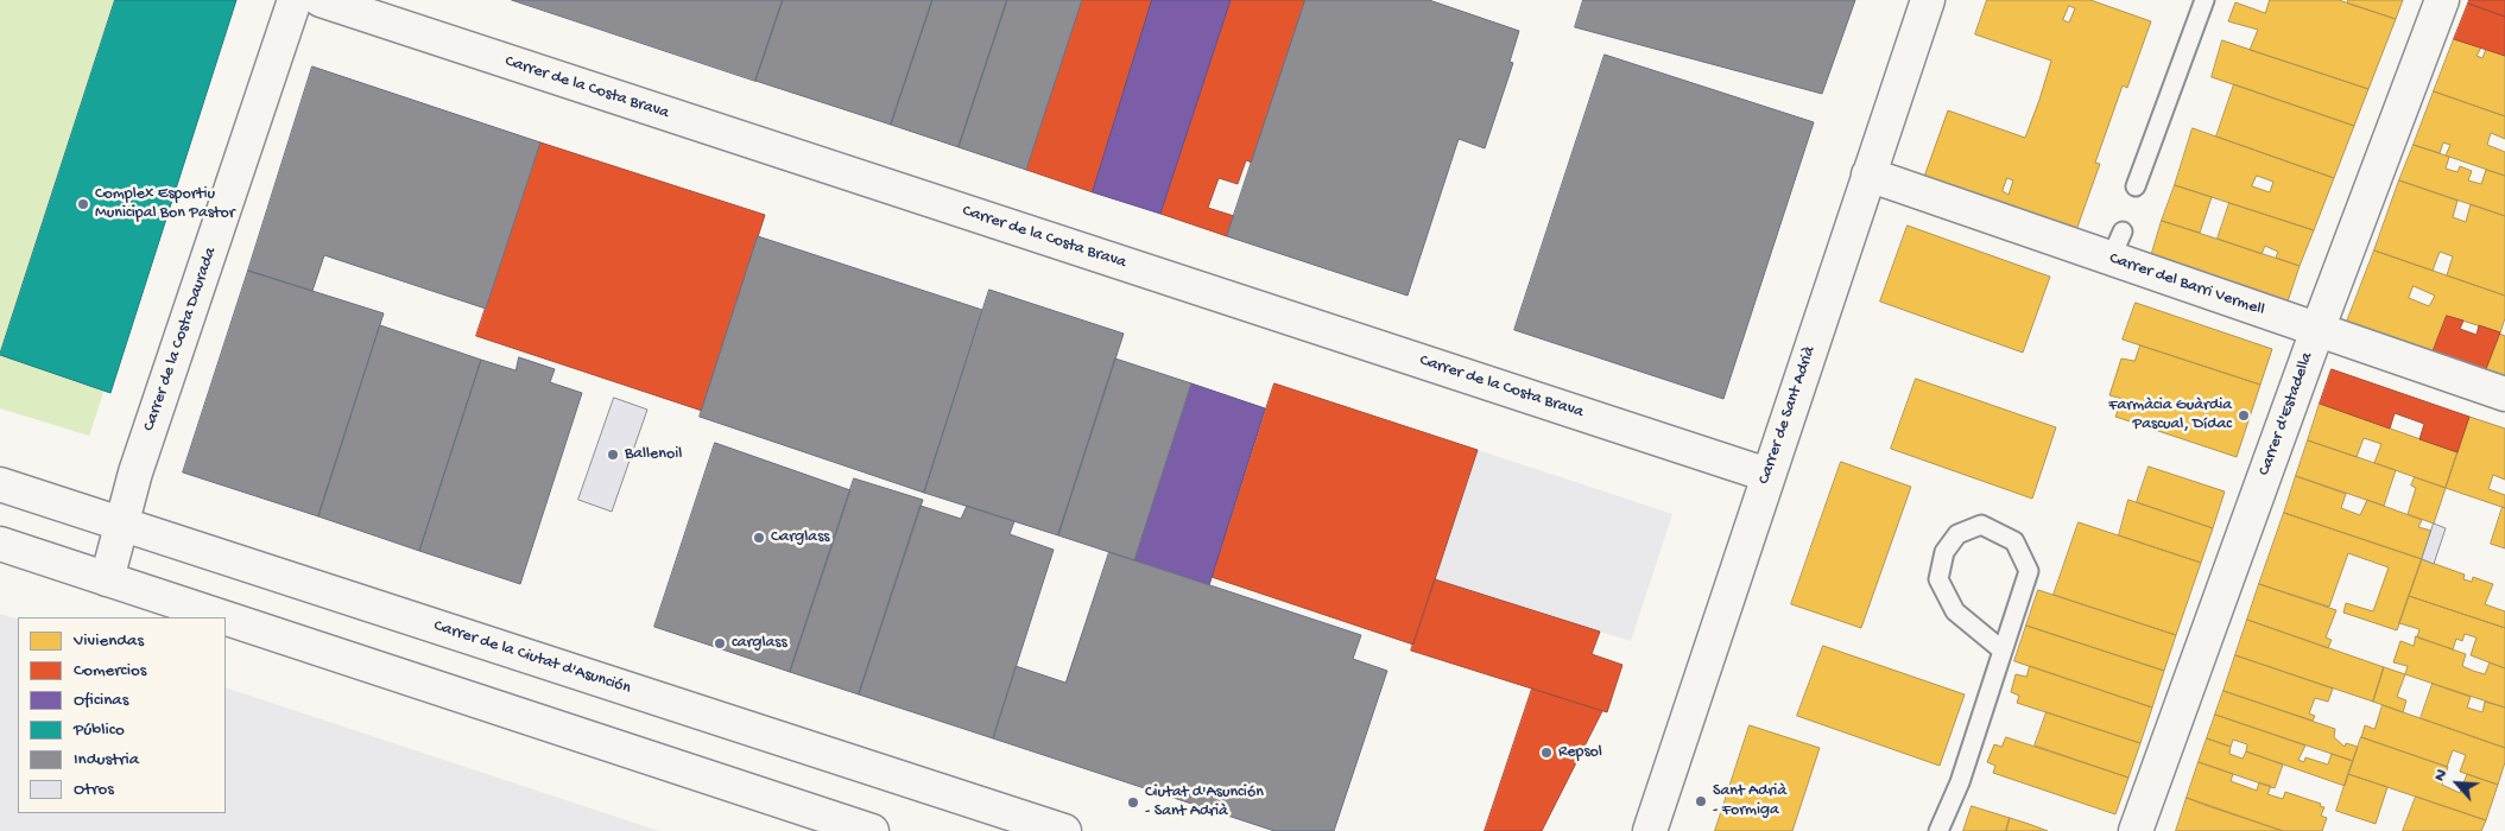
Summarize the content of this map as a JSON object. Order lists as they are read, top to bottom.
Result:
{
  "streets": {
    "street": [
      "Carrer de la Costa Brava",
      "Carrer del Barri Vermell",
      "Carrer de la Costa Daurada",
      "Carrer d'Estadella",
      "Carrer de Sant Adrià",
      "Carrer de la Ciutat d'Asunción"
    ]
  },
  "crossings": [
    ["Carrer de la Costa Brava", "Carrer de Sant Adrià"],
    ["Carrer del Barri Vermell", "Carrer d'Estadella"],
    ["Carrer del Barri Vermell", "Carrer de Sant Adrià"],
    ["Carrer de la Costa Daurada", "Carrer de la Ciutat d'Asunción"]
  ],
  "places": [
    "Complex Esportiu Municipal Bon Pastor",
    "Farmàcia Guàrdia Pascual, Dídac",
    "Ballenoil",
    "Carglass",
    "carglass",
    "Repsol",
    "Sant Adrià - Formiga",
    "Ciutat d'Asunción - Sant Adrià"
  ],
  "legend": [
    "Viviendas",
    "Comercios",
    "Oficinas",
    "Público",
    "Industria",
    "Otros"
  ],
  "north": "top left"
}
